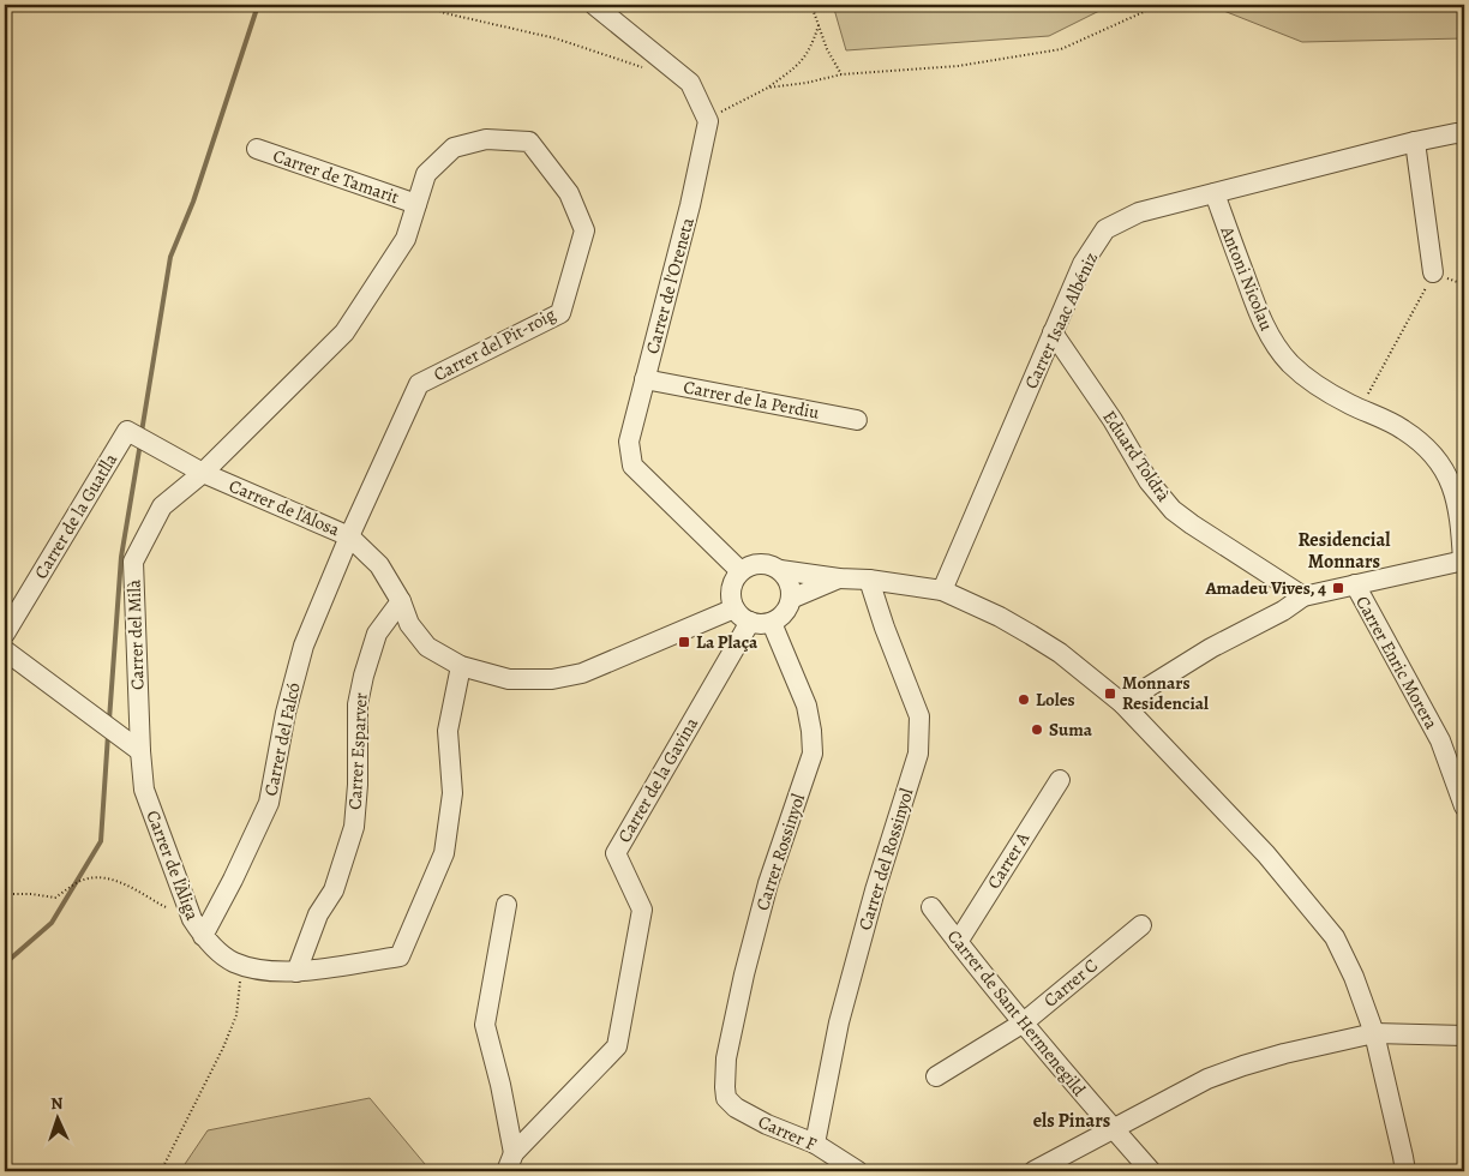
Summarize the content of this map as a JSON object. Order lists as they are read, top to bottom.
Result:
{
  "streets": {
    "street": [
      "Carrer de Tamarit",
      "Antoni Nicolau",
      "Carrer de l'Oreneta",
      "Carrer Isaac Albéniz",
      "Carrer del Pit-roig",
      "Carrer de la Perdiu",
      "Eduard Toldrà",
      "Carrer de l'Alosa",
      "Carrer de la Guatlla",
      "Carrer del Milà",
      "Carrer Enric Morera",
      "Carrer del Falcó",
      "Carrer Esparver",
      "Carrer de la Gavina",
      "Carrer Rossinyol",
      "Carrer del Rossinyol",
      "Carrer A",
      "Carrer de l'Àliga",
      "Carrer C",
      "Carrer de Sant Hermenegild",
      "Carrer F"
    ]
  },
  "crossings": [
    ["Carrer de Tamarit", "Carrer del Pit-roig"],
    ["Antoni Nicolau", "Carrer Isaac Albéniz"],
    ["Carrer de l'Oreneta", "Carrer de la Perdiu"],
    ["Carrer de l'Oreneta", "Carrer de l'Alosa"],
    ["Carrer de l'Oreneta", "Carrer de la Gavina"],
    ["Carrer de l'Oreneta", "Carrer Rossinyol"],
    ["Carrer Isaac Albéniz", "Eduard Toldrà"],
    ["Carrer del Pit-roig", "Carrer de l'Alosa"],
    ["Carrer del Pit-roig", "Carrer del Milà"],
    ["Carrer del Pit-roig", "Carrer del Falcó"],
    ["Carrer de l'Alosa", "Carrer de la Guatlla"],
    ["Carrer de l'Alosa", "Carrer del Milà"],
    ["Carrer de l'Alosa", "Carrer del Falcó"],
    ["Carrer de l'Alosa", "Carrer Esparver"],
    ["Carrer de l'Alosa", "Carrer de la Gavina"],
    ["Carrer de l'Alosa", "Carrer Rossinyol"],
    ["Carrer de l'Alosa", "Carrer de l'Àliga"],
    ["Carrer del Milà", "Carrer de l'Àliga"],
    ["Carrer del Falcó", "Carrer de l'Àliga"],
    ["Carrer Esparver", "Carrer de l'Àliga"],
    ["Carrer de la Gavina", "Carrer Rossinyol"],
    ["Carrer Rossinyol", "Carrer F"],
    ["Carrer del Rossinyol", "Carrer F"],
    ["Carrer A", "Carrer de Sant Hermenegild"],
    ["Carrer C", "Carrer de Sant Hermenegild"]
  ],
  "districts": ["Residencial Monnars", "els Pinars"],
  "places": {
    "transit": ["Amadeu Vives, 4", "La Plaça", "Monnars Residencial"],
    "other": ["Loles", "Suma"]
  },
  "north": "top"
}
